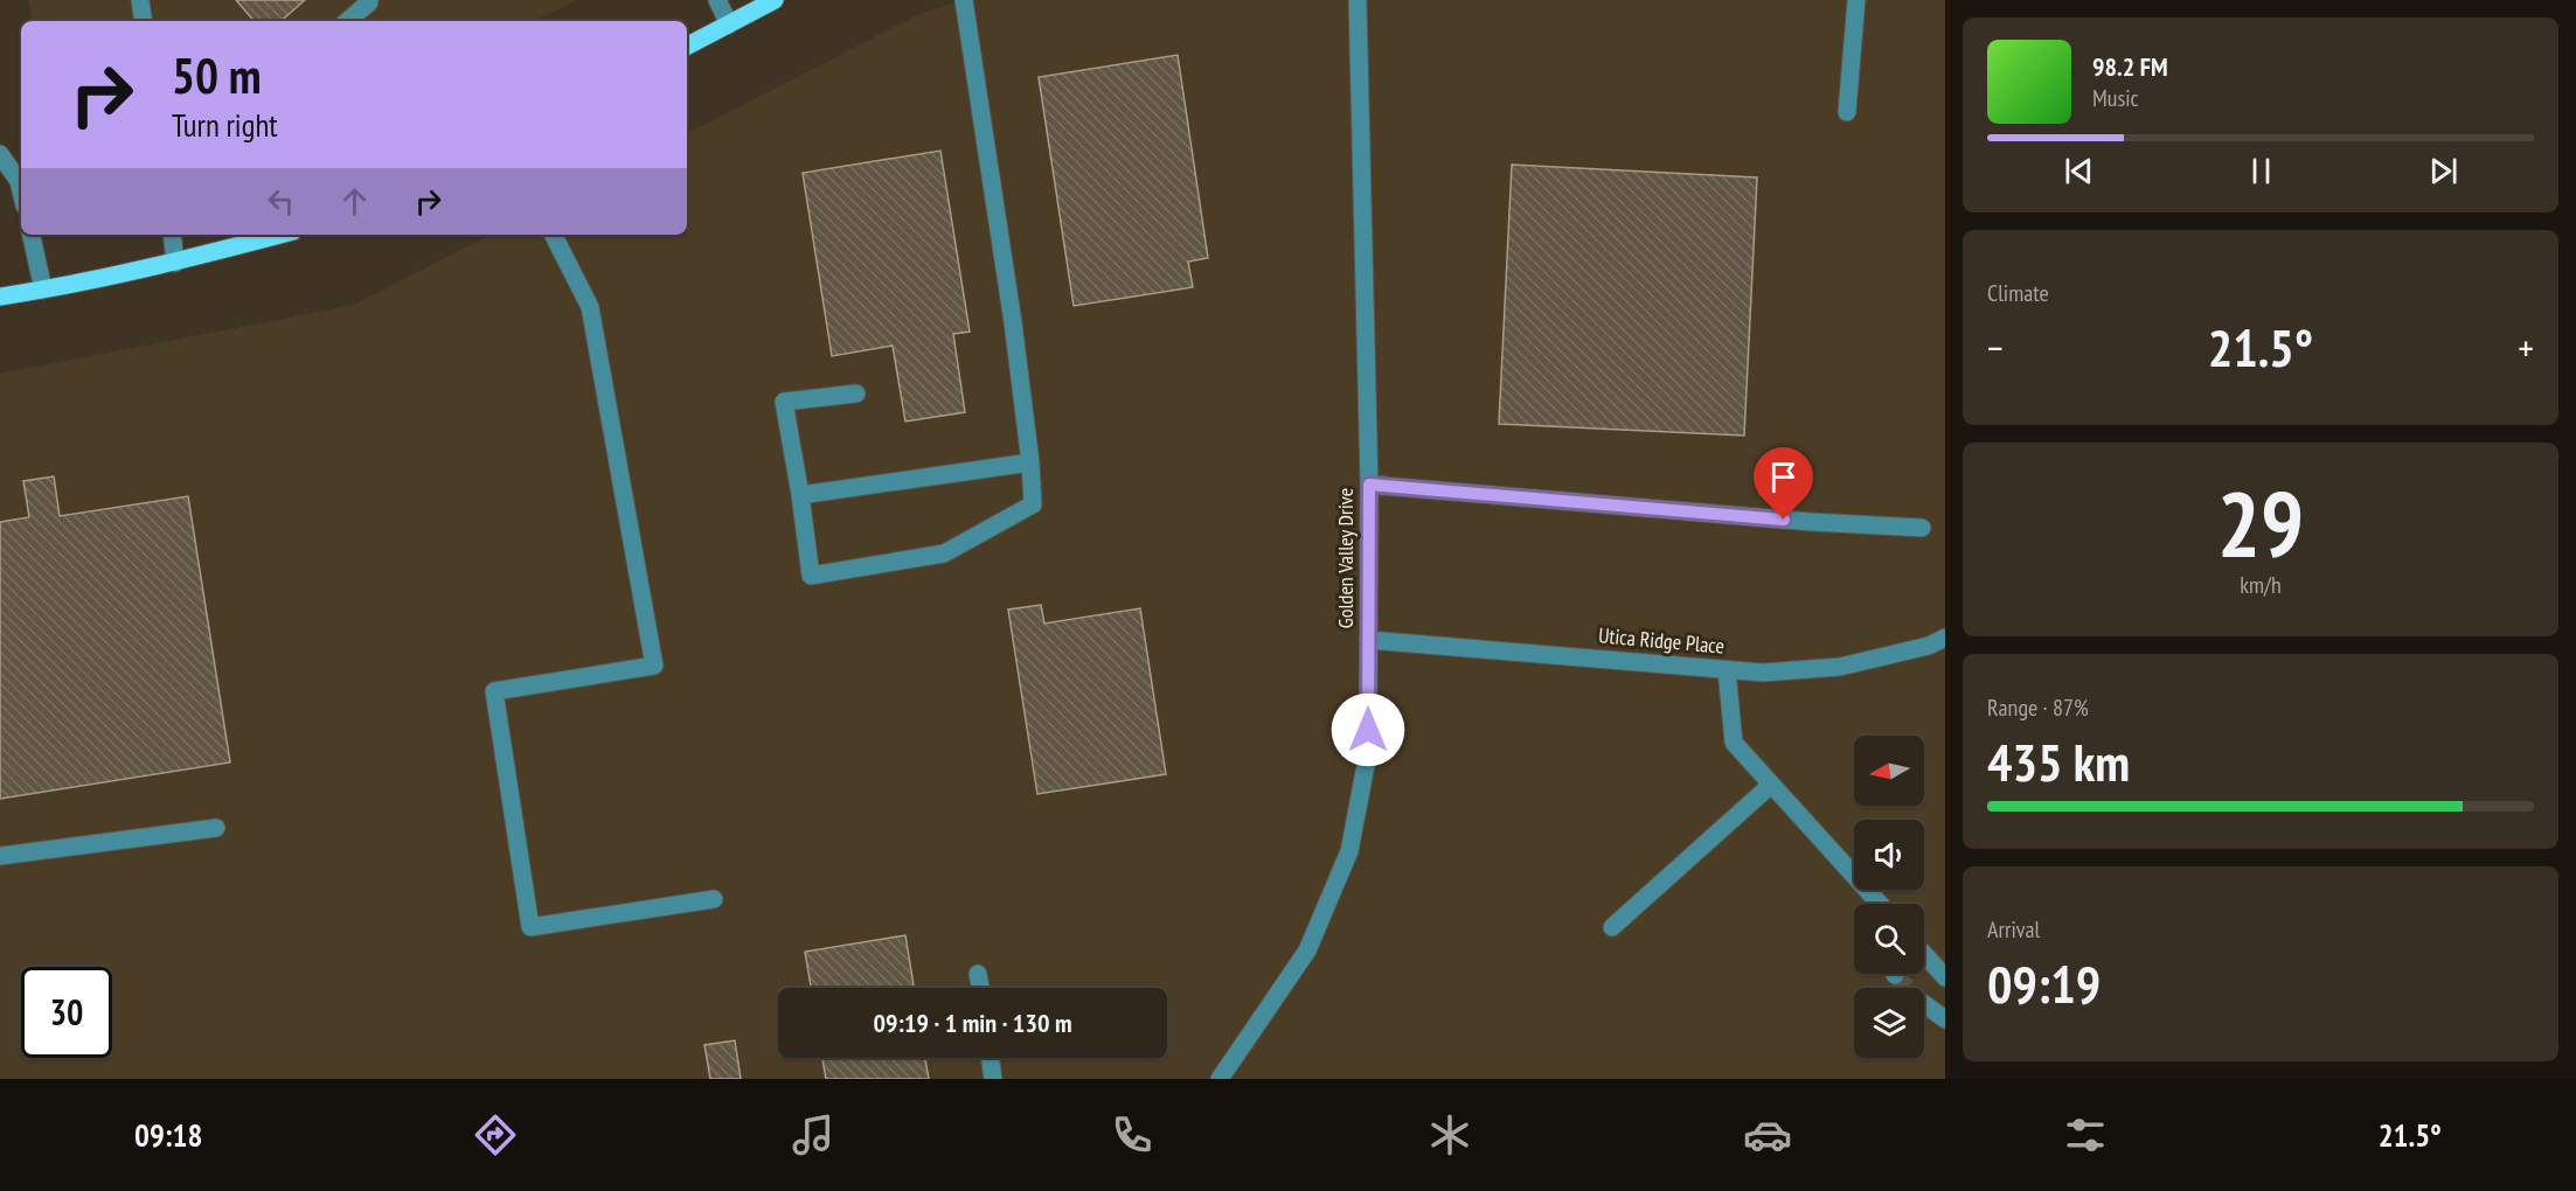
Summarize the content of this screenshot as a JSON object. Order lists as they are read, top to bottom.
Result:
{
  "streets": {
    "street": ["Golden Valley Drive", "Utica Ridge Place"]
  },
  "crossings": [
    ["Golden Valley Drive", "Utica Ridge Place"]
  ],
  "north": "left",
  "page": {
    "turn": ["50 m", "Turn right"],
    "song": ["98.2 FM", "Music"],
    "tile": [
      "Climate",
      ["29", "km/h"],
      ["Range · 87%", "435 km"],
      ["Arrival", "09:19"]
    ],
    "heat": ["−", "21.5°", "+"],
    "limit": "30",
    "trip": "09:19 · 1 min · 130 m",
    "tabs": ["09:18", "21.5°"]
  }
}
